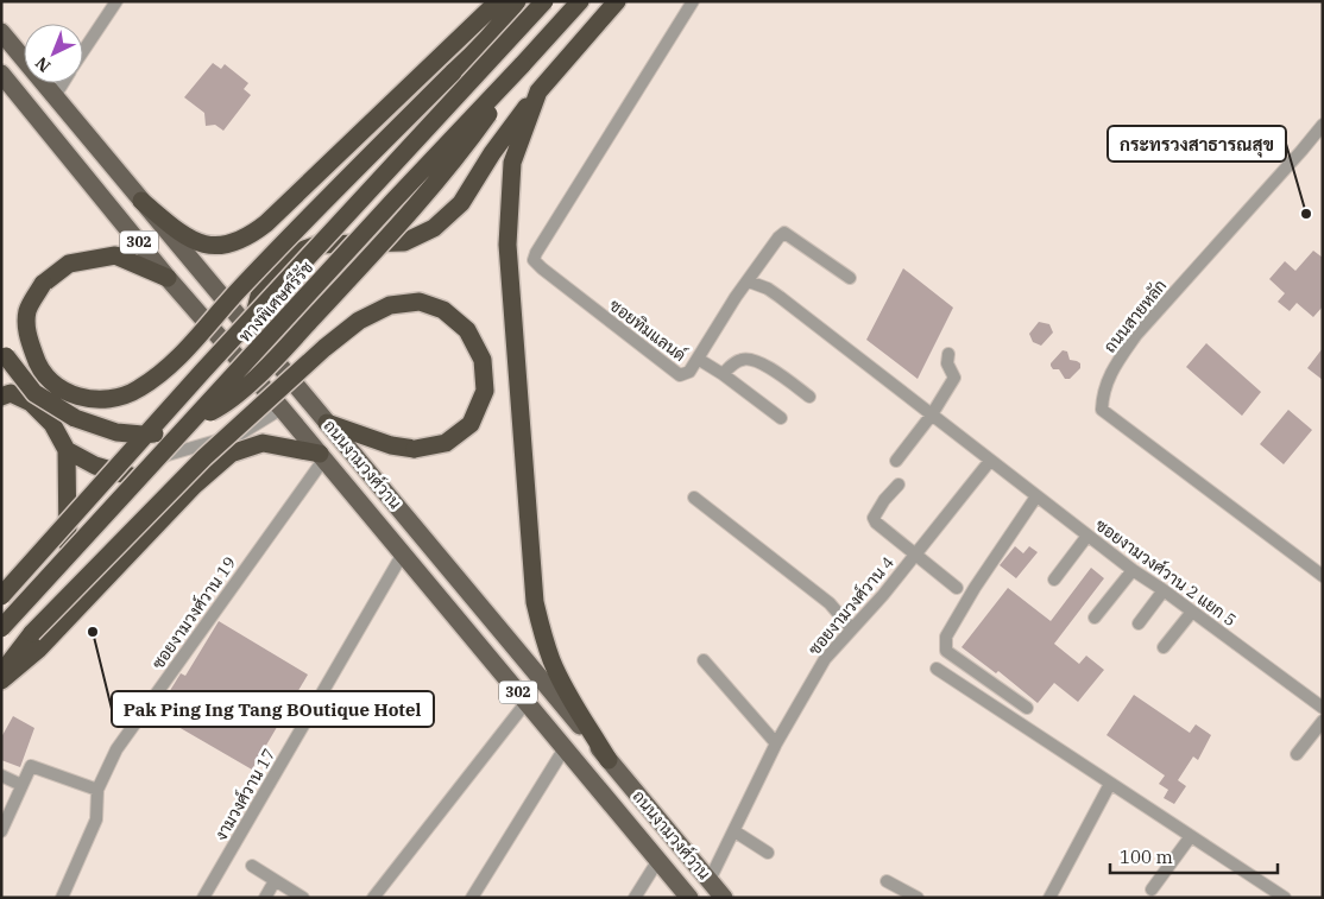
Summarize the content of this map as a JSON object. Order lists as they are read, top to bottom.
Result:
{
  "streets": {
    "highway": ["ทางพิเศษศรีรัช"],
    "main road": ["302", "ถนนงามวงศ์วาน"],
    "street": [
      "ถนนสายหลัก",
      "ซอยทิมแลนด์",
      "ซอยงามวงศ์วาน 2 แยก 5",
      "ซอยงามวงศ์วาน 4",
      "ซอยงามวงศ์วาน 19",
      "งามวงศ์วาน 17"
    ]
  },
  "crossings": [
    ["ถนนงามวงศ์วาน", "ซอยงามวงศ์วาน 4"],
    ["ถนนงามวงศ์วาน", "ซอยงามวงศ์วาน 19"],
    ["ถนนงามวงศ์วาน", "งามวงศ์วาน 17"],
    ["ซอยงามวงศ์วาน 2 แยก 5", "ซอยงามวงศ์วาน 4"]
  ],
  "places": ["กระทรวงสาธารณสุข", "Pak Ping Ing Tang BOutique Hotel"],
  "scale_bar": "100 m",
  "north": "bottom left"
}
